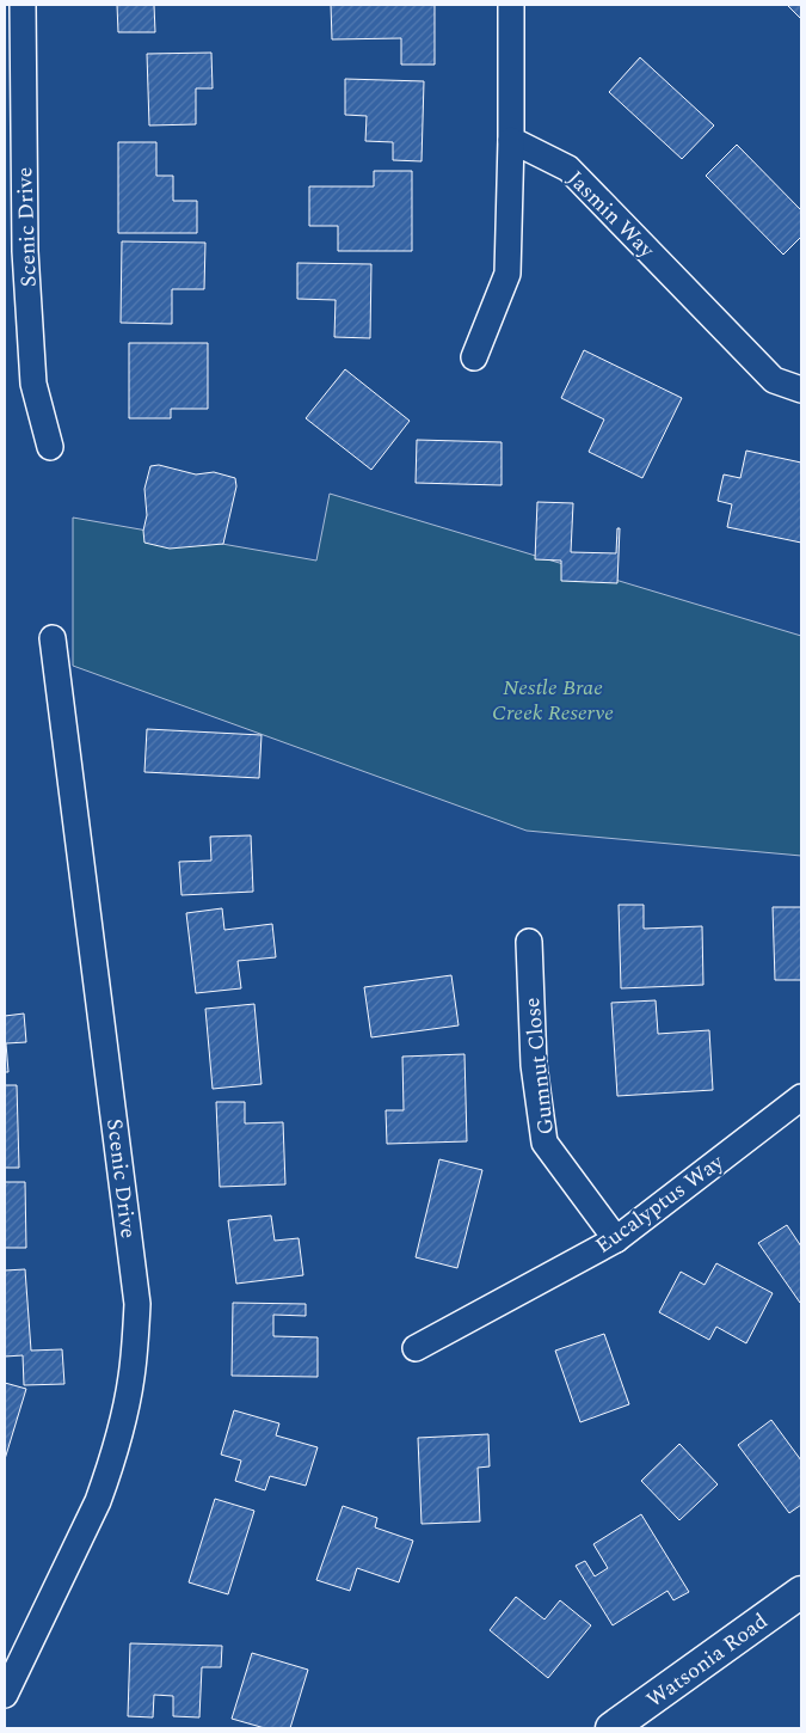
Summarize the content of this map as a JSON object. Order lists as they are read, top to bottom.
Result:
{
  "streets": {
    "street": [
      "Jasmin Way",
      "Scenic Drive",
      "Gumnut Close",
      "Eucalyptus Way",
      "Watsonia Road"
    ]
  },
  "crossings": [
    ["Gumnut Close", "Eucalyptus Way"]
  ],
  "parks": ["Nestle Brae Creek Reserve"]
}
